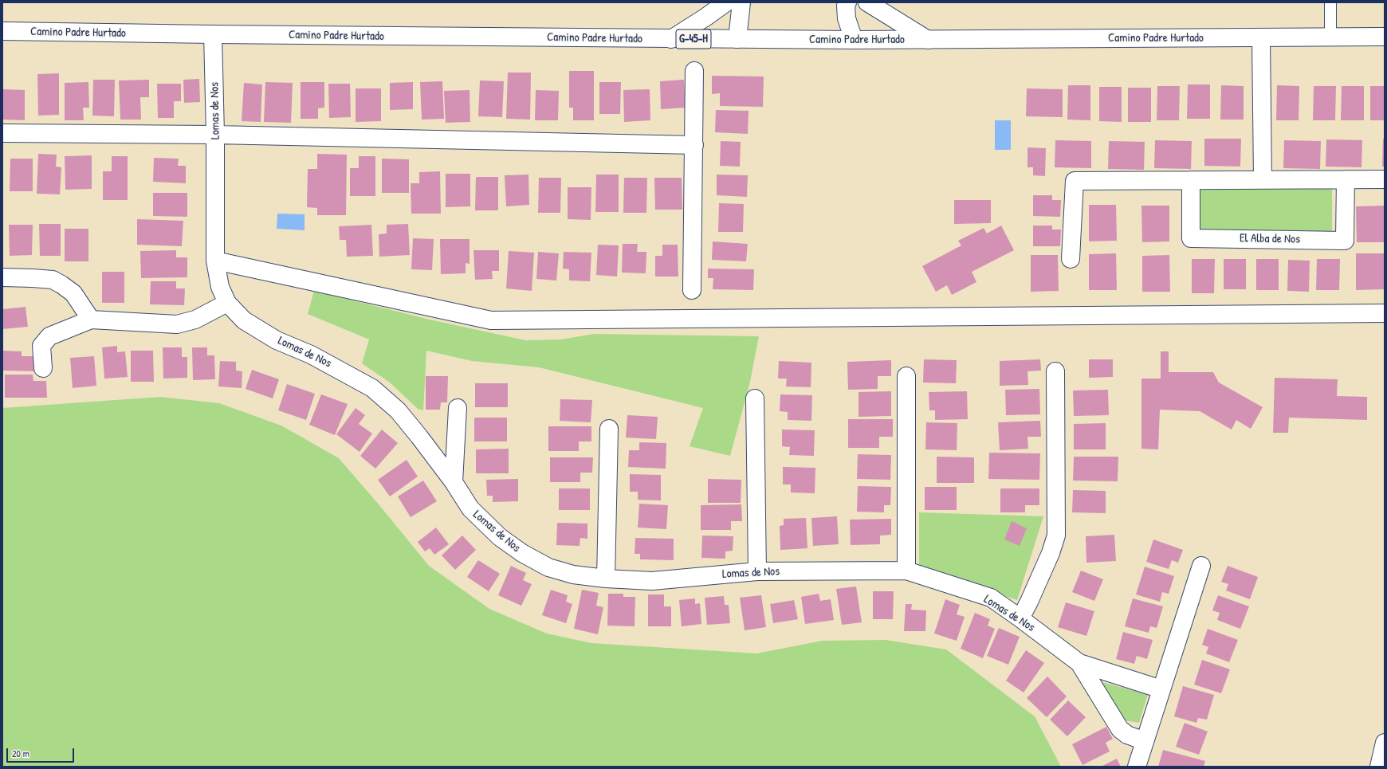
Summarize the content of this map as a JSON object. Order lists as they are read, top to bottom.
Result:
{
  "streets": {
    "street": [
      "Camino Padre Hurtado",
      "G-45-H",
      "Lomas de Nos",
      "El Alba de Nos"
    ]
  },
  "crossings": [
    ["Camino Padre Hurtado", "Lomas de Nos"]
  ],
  "scale_bar": "20 m"
}
